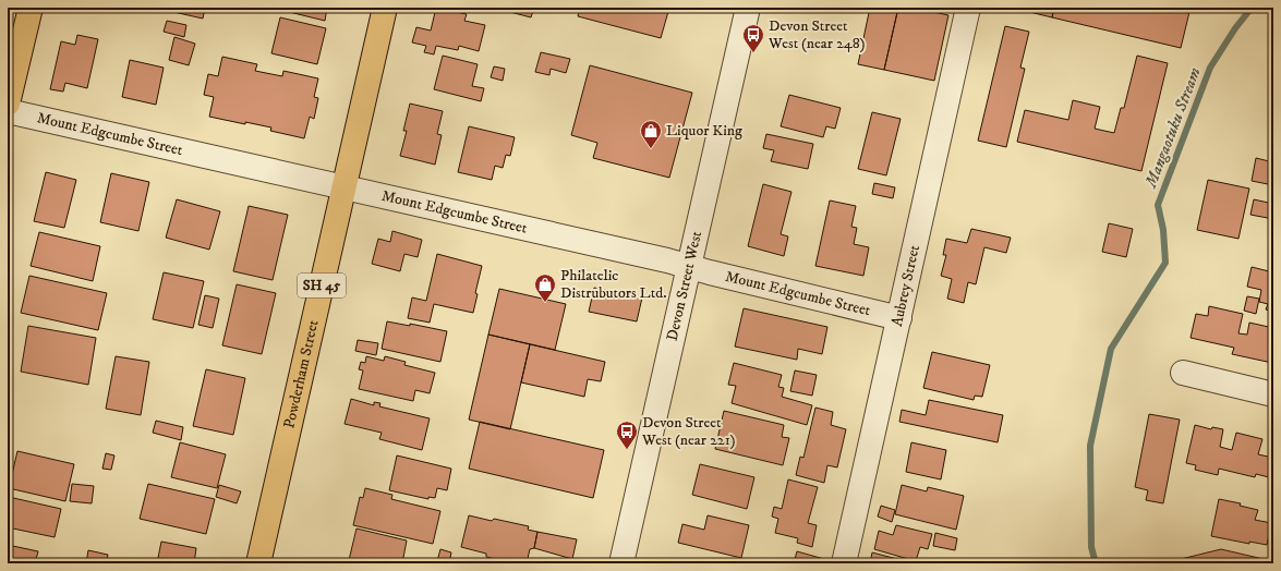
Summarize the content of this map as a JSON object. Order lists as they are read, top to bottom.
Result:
{
  "streets": {
    "main road": ["SH 45", "Powderham Street"],
    "street": ["Mount Edgcumbe Street", "Devon Street West", "Aubrey Street"]
  },
  "crossings": [
    ["Mount Edgcumbe Street", "Devon Street West"],
    ["Mount Edgcumbe Street", "Aubrey Street"],
    ["Mount Edgcumbe Street", "Powderham Street"]
  ],
  "water": ["Mangaotuku Stream"],
  "places": {
    "bus stop": ["Devon Street West (near 248)", "Devon Street West (near 221)"],
    "shop": ["Liquor King", "Philatelic Distrubutors Ltd."]
  }
}
